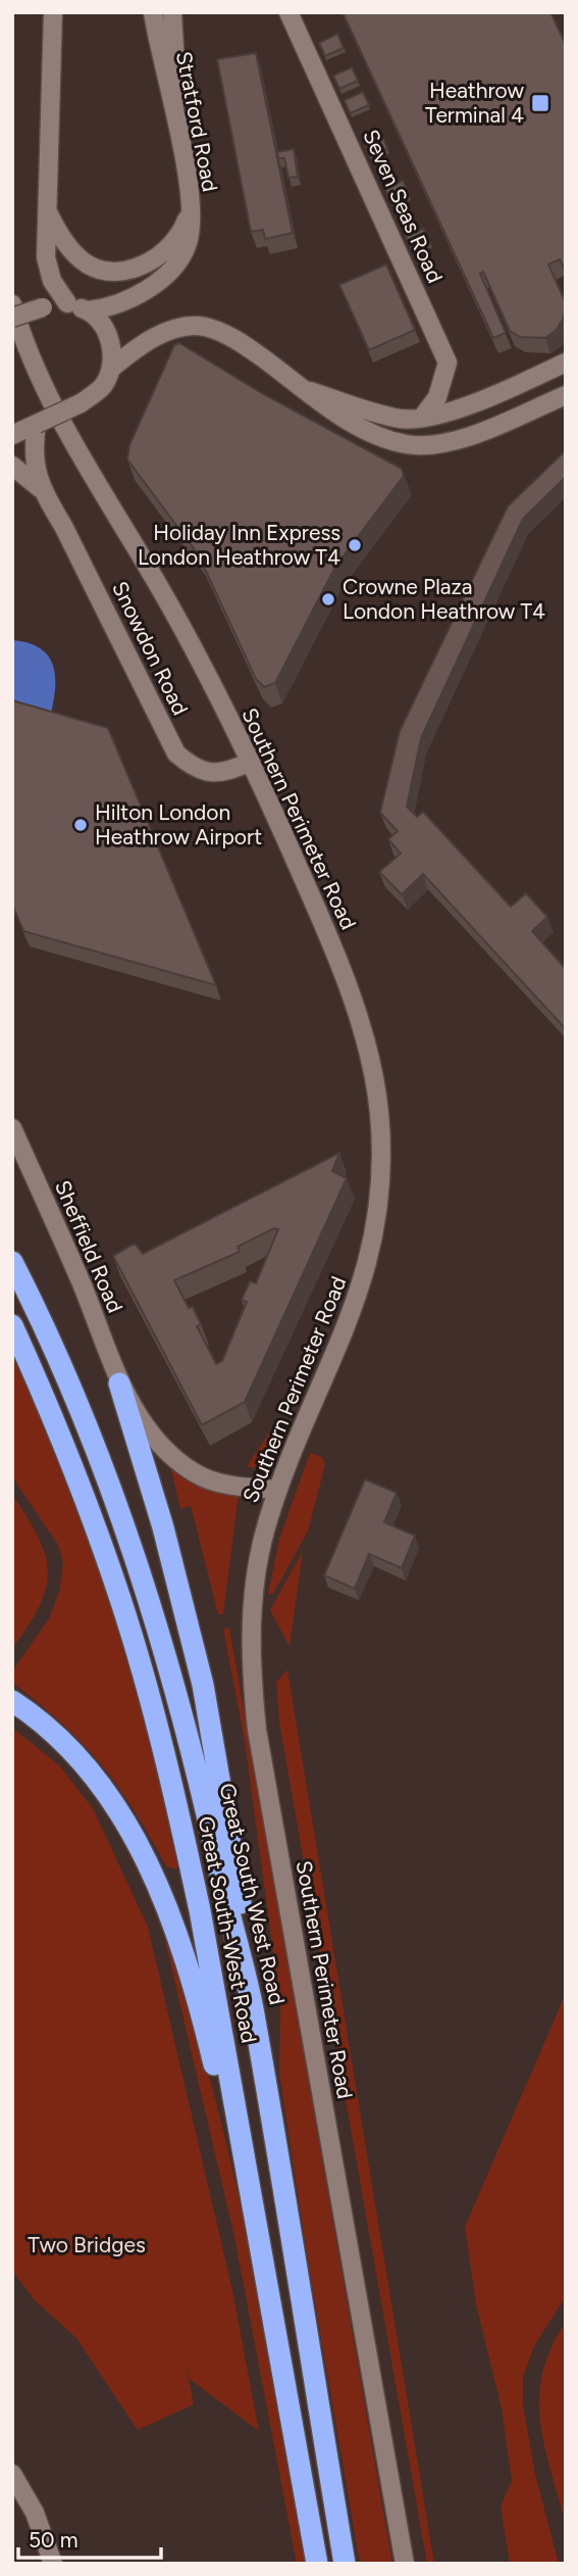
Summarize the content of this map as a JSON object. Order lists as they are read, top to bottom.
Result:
{
  "streets": {
    "highway": ["Great South West Road", "Great South-West Road"],
    "street": [
      "Stratford Road",
      "Seven Seas Road",
      "Snowdon Road",
      "Southern Perimeter Road",
      "Sheffield Road"
    ]
  },
  "crossings": [
    ["Snowdon Road", "Southern Perimeter Road"],
    ["Southern Perimeter Road", "Sheffield Road"]
  ],
  "parks": ["Two Bridges"],
  "places": {
    "transit": ["Heathrow Terminal 4"],
    "other": ["Holiday Inn Express London Heathrow T4", "Crowne Plaza London Heathrow T4", "Hilton London Heathrow Airport"]
  },
  "scale_bar": "50 m"
}
